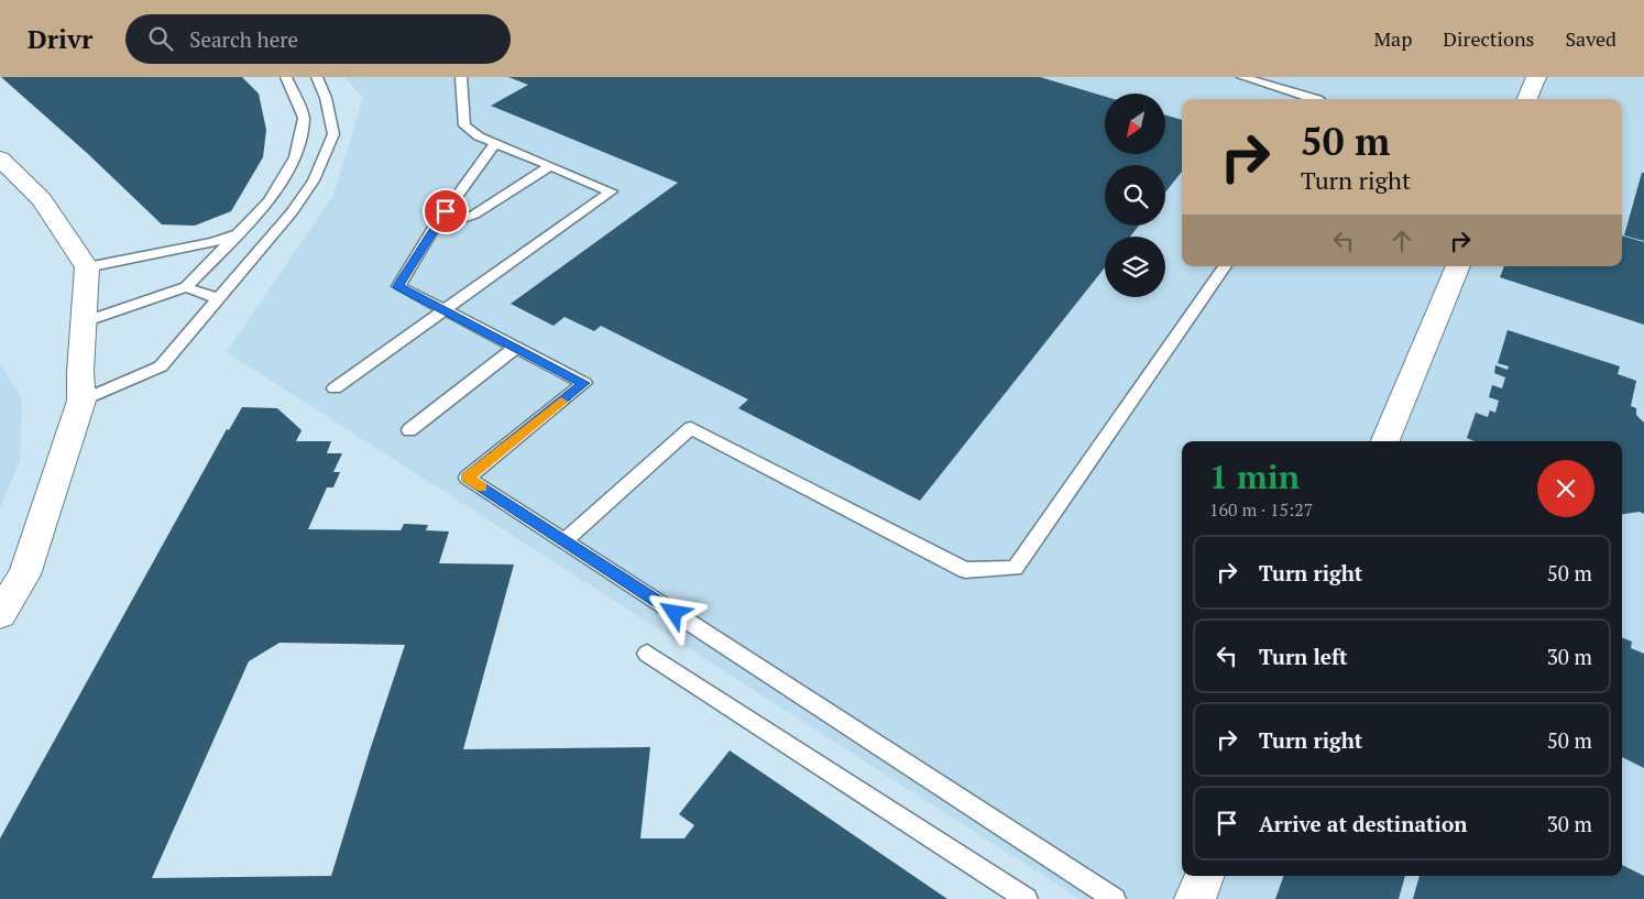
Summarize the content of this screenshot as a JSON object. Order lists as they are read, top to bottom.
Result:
{
  "north": "bottom left",
  "page": {
    "header": "Drivr",
    "search": "Search here",
    "nav": ["Map", "Directions", "Saved"],
    "turn": ["50 m", "Turn right"],
    "heading": ["1 min", "160 m · 15:27"],
    "list": [
      {
        "name": "Turn right",
        "value": "50 m"
      },
      {
        "name": "Turn left",
        "value": "30 m"
      },
      {
        "name": "Turn right",
        "value": "50 m"
      },
      {
        "name": "Arrive at destination",
        "value": "30 m"
      }
    ]
  }
}
